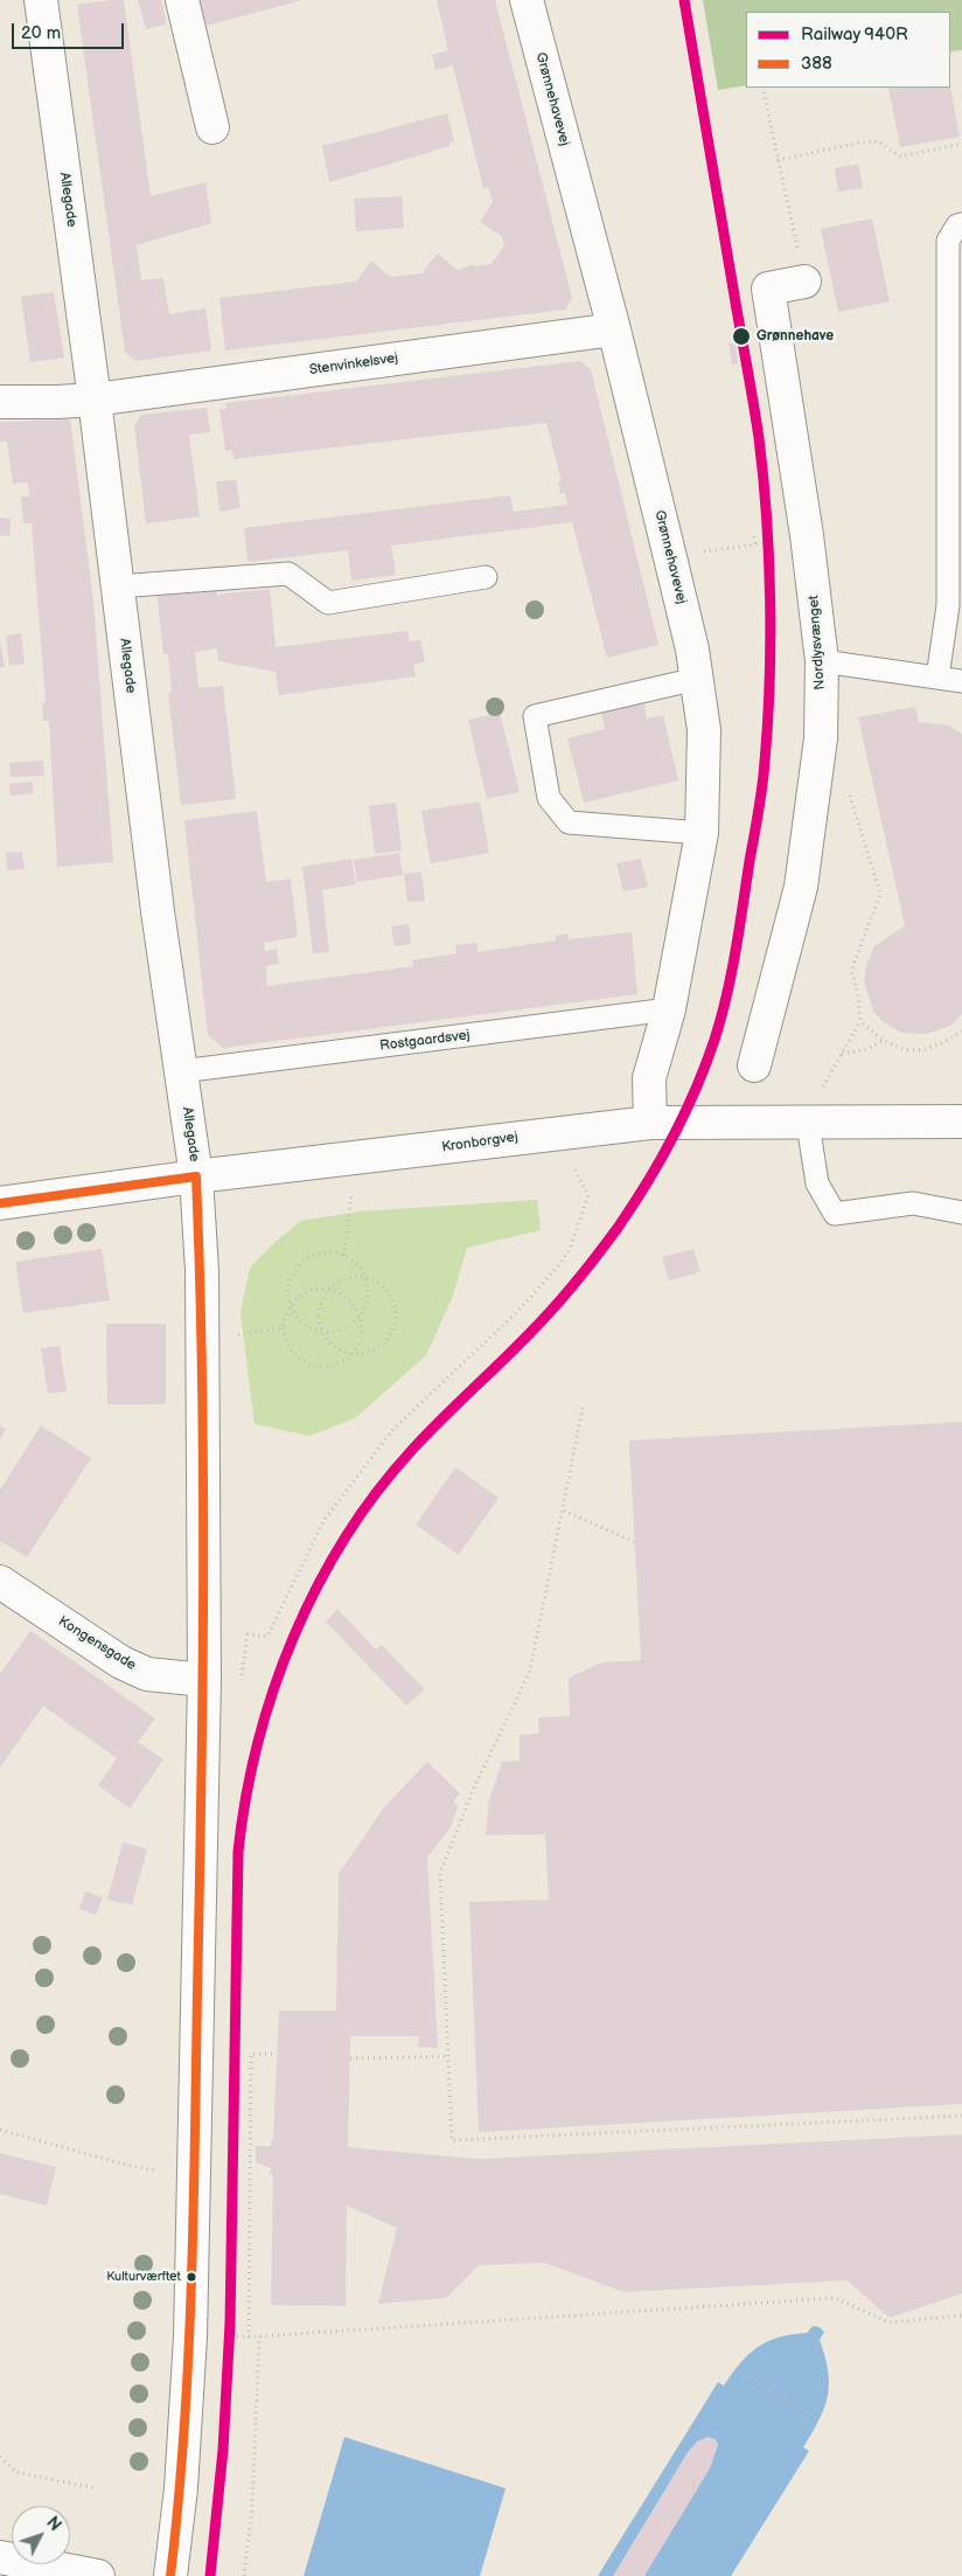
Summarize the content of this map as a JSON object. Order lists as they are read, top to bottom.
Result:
{
  "streets": {
    "street": [
      "Grønnehavevej",
      "Allegade",
      "Stenvinkelsvej",
      "Nordlysvænget",
      "Kronborgvej",
      "Kongensgade"
    ],
    "lane": ["Rostgaardsvej"]
  },
  "crossings": [
    ["Grønnehavevej", "Stenvinkelsvej"],
    ["Grønnehavevej", "Rostgaardsvej"],
    ["Grønnehavevej", "Kronborgvej"],
    ["Allegade", "Stenvinkelsvej"],
    ["Allegade", "Rostgaardsvej"],
    ["Allegade", "Kronborgvej"],
    ["Allegade", "Kongensgade"]
  ],
  "places": ["Grønnehave", "Kulturværftet"],
  "lines": ["rail line 940R", "transit line 388"],
  "legend": ["Railway 940R", "388"],
  "scale_bar": "20 m",
  "north": "top right"
}
